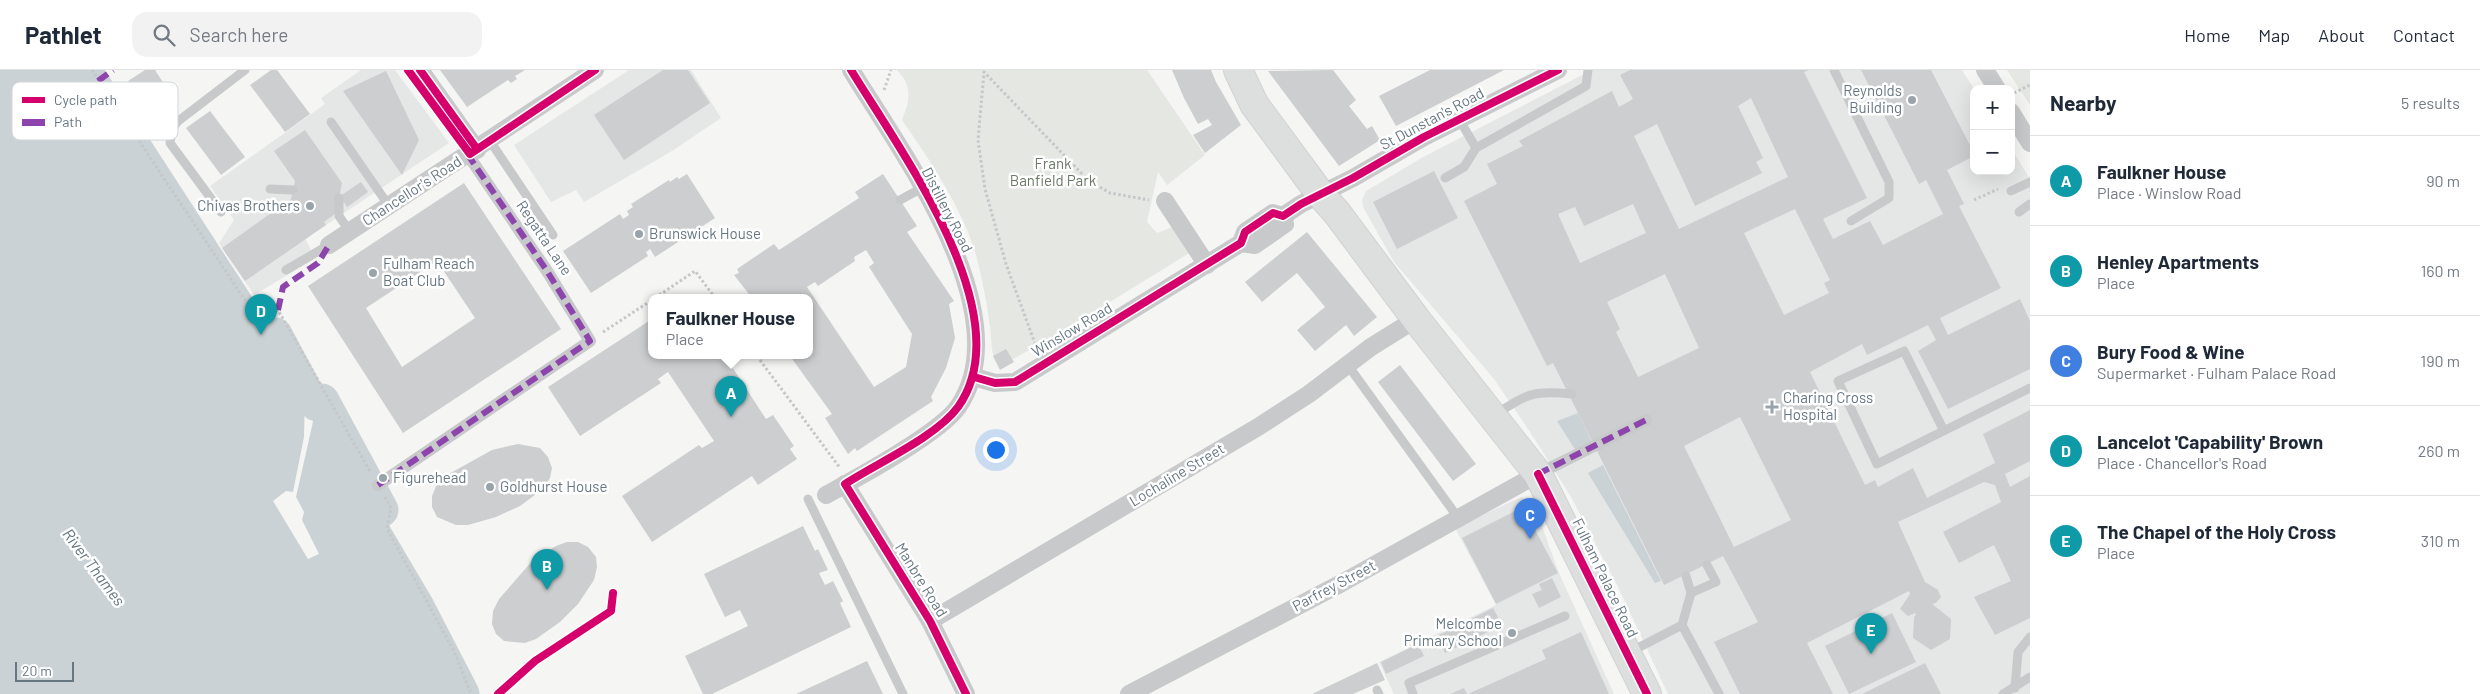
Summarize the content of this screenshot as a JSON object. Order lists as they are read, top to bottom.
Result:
{
  "streets": {
    "main road": ["Fulham Palace Road"],
    "street": [
      "St Dunstan's Road",
      "Chancellor's Road",
      "Distillery Road",
      "Regatta Lane",
      "Winslow Road",
      "Lochaline Street",
      "Manbre Road",
      "Parfrey Street"
    ]
  },
  "crossings": [
    ["St Dunstan's Road", "Winslow Road"],
    ["St Dunstan's Road", "Fulham Palace Road"],
    ["Chancellor's Road", "Regatta Lane"],
    ["Distillery Road", "Winslow Road"],
    ["Winslow Road", "Fulham Palace Road"],
    ["Lochaline Street", "Fulham Palace Road"],
    ["Lochaline Street", "Manbre Road"],
    ["Fulham Palace Road", "Parfrey Street"]
  ],
  "water": ["River Thames"],
  "parks": ["Frank Banfield Park"],
  "places": {
    "other": [
      "Reynolds Building",
      "Chivas Brothers",
      "Brunswick House",
      "Fulham Reach Boat Club",
      "Figurehead",
      "Goldhurst House",
      "Melcombe Primary School"
    ],
    "health": ["Charing Cross Hospital"]
  },
  "legend": ["Cycle path", "Path"],
  "scale_bar": "20 m",
  "page": {
    "header": "Pathlet",
    "search": "Search here",
    "nav": [
      "Home",
      "Map",
      "About",
      "Contact"
    ],
    "heading": ["Nearby", "5 results"],
    "map_buttons": ["+", "−"],
    "list": [
      {
        "mark": "A",
        "name": "Faulkner House",
        "note": "Place · Winslow Road",
        "value": "90 m"
      },
      {
        "mark": "B",
        "name": "Henley Apartments",
        "note": "Place",
        "value": "160 m"
      },
      {
        "mark": "C",
        "name": "Bury Food & Wine",
        "note": "Supermarket · Fulham Palace Road",
        "value": "190 m"
      },
      {
        "mark": "D",
        "name": "Lancelot 'Capability' Brown",
        "note": "Place · Chancellor's Road",
        "value": "260 m"
      },
      {
        "mark": "E",
        "name": "The Chapel of the Holy Cross",
        "note": "Place",
        "value": "310 m"
      }
    ],
    "popup": ["Faulkner House", "Place"],
    "pins": [
      "D",
      "A",
      "C",
      "B",
      "E"
    ],
    "scale": "20 m"
  }
}
